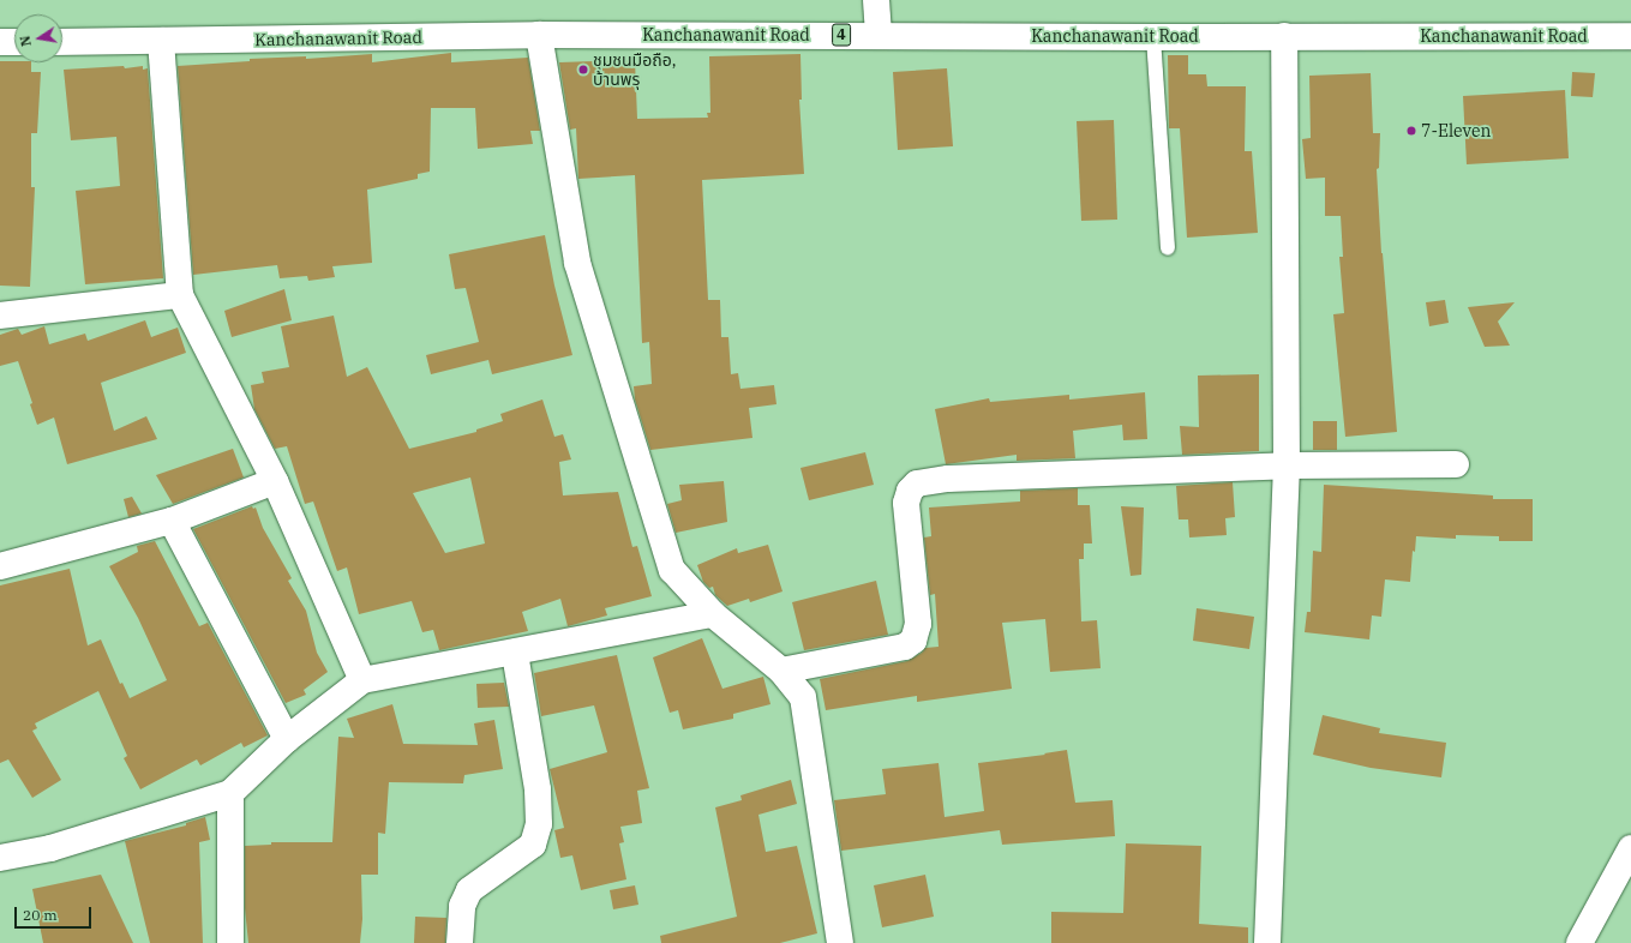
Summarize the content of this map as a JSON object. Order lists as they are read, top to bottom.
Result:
{
  "streets": {
    "main road": ["Kanchanawanit Road", "4"]
  },
  "places": ["ชุมชนมือถือ, บ้านพรุ", "7-Eleven"],
  "scale_bar": "20 m",
  "north": "left"
}
